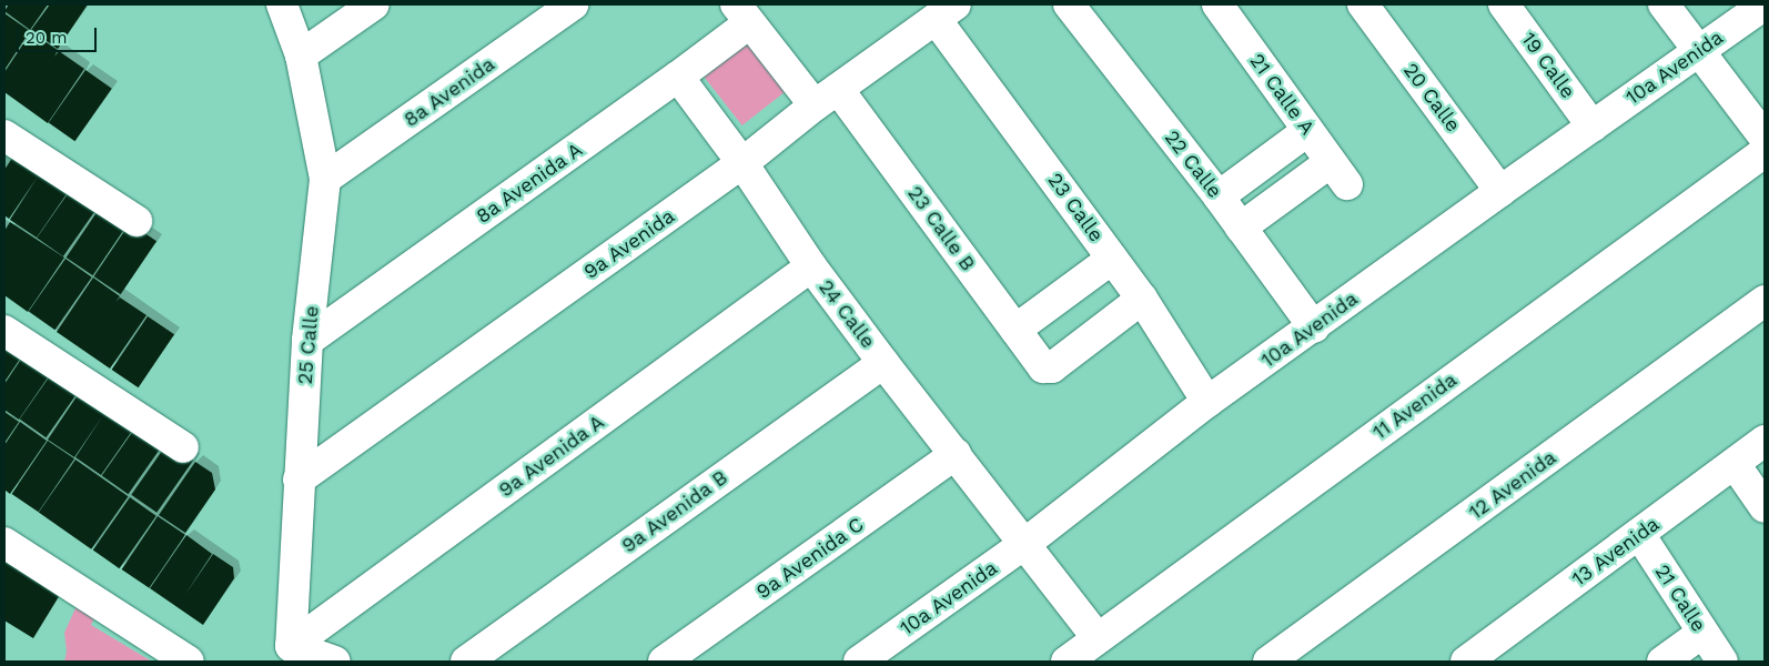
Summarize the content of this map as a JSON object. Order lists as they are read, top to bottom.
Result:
{
  "streets": {
    "street": [
      "19 Calle",
      "10a Avenida",
      "8a Avenida",
      "21 Calle A",
      "20 Calle",
      "22 Calle",
      "8a Avenida A",
      "23 Calle",
      "23 Calle B",
      "9a Avenida",
      "24 Calle",
      "25 Calle",
      "11 Avenida",
      "9a Avenida A",
      "12 Avenida",
      "9a Avenida B",
      "13 Avenida",
      "9a Avenida C",
      "21 Calle"
    ]
  },
  "crossings": [
    ["19 Calle", "10a Avenida"],
    ["10a Avenida", "20 Calle"],
    ["10a Avenida", "22 Calle"],
    ["10a Avenida", "23 Calle"],
    ["10a Avenida", "24 Calle"],
    ["8a Avenida", "25 Calle"],
    ["21 Calle A", "22 Calle"],
    ["8a Avenida A", "23 Calle B"],
    ["8a Avenida A", "24 Calle"],
    ["8a Avenida A", "25 Calle"],
    ["23 Calle", "23 Calle B"],
    ["23 Calle", "9a Avenida"],
    ["23 Calle B", "9a Avenida"],
    ["9a Avenida", "24 Calle"],
    ["9a Avenida", "25 Calle"],
    ["24 Calle", "11 Avenida"],
    ["24 Calle", "9a Avenida A"],
    ["24 Calle", "9a Avenida B"],
    ["24 Calle", "9a Avenida C"],
    ["25 Calle", "9a Avenida A"],
    ["13 Avenida", "21 Calle"]
  ],
  "scale_bar": "20 m"
}
